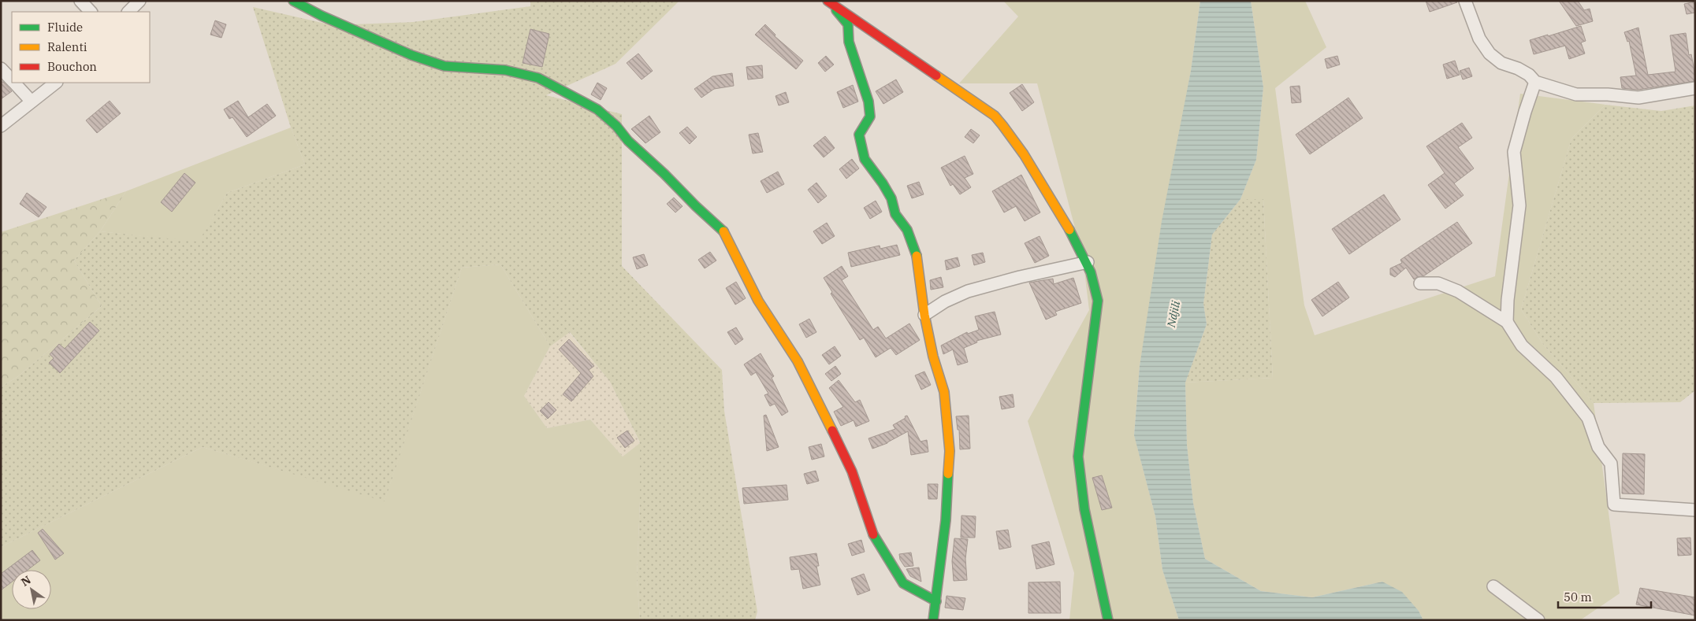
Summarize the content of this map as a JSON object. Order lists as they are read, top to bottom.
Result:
{
  "water": ["Ndjili"],
  "legend": ["Fluide", "Ralenti", "Bouchon"],
  "scale_bar": "50 m",
  "north": "top left"
}
